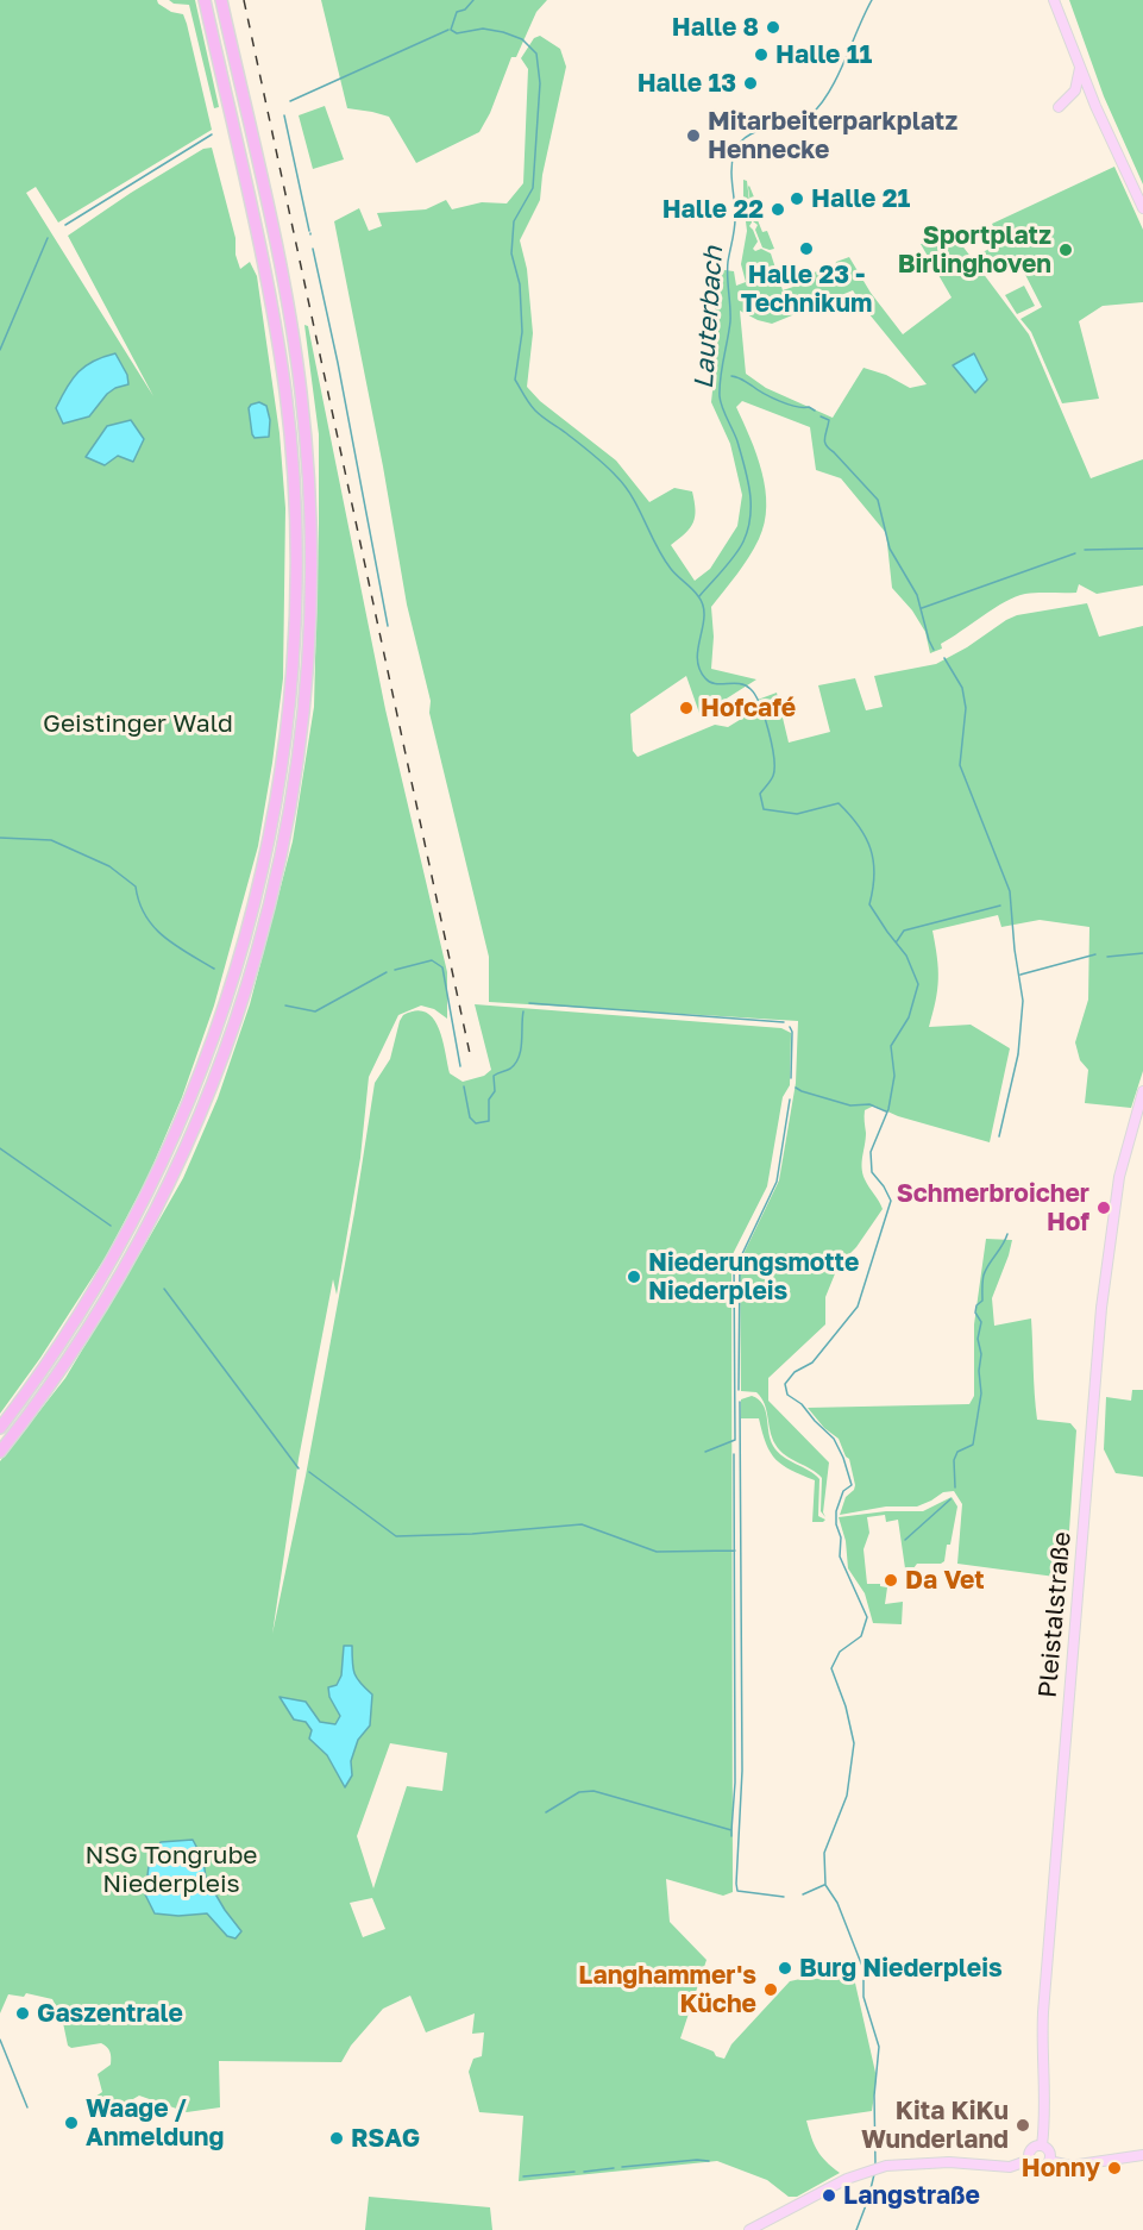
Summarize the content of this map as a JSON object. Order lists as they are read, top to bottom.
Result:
{
  "streets": {
    "main road": ["Pleistalstraße"]
  },
  "water": ["Lauterbach"],
  "parks": ["Geistinger Wald", "NSG Tongrube Niederpleis"],
  "places": [
    "Halle 8",
    "Halle 11",
    "Halle 13",
    "Mitarbeiterparkplatz Hennecke",
    "Halle 21",
    "Halle 22",
    "Halle 23 - Technikum",
    "Sportplatz Birlinghoven",
    "Hofcafé",
    "Schmerbroicher Hof",
    "Niederungsmotte Niederpleis",
    "Da Vet",
    "Burg Niederpleis",
    "Langhammer's Küche",
    "Gaszentrale",
    "Waage / Anmeldung",
    "Kita KiKu Wunderland",
    "RSAG",
    "Honny",
    "Langstraße"
  ]
}
